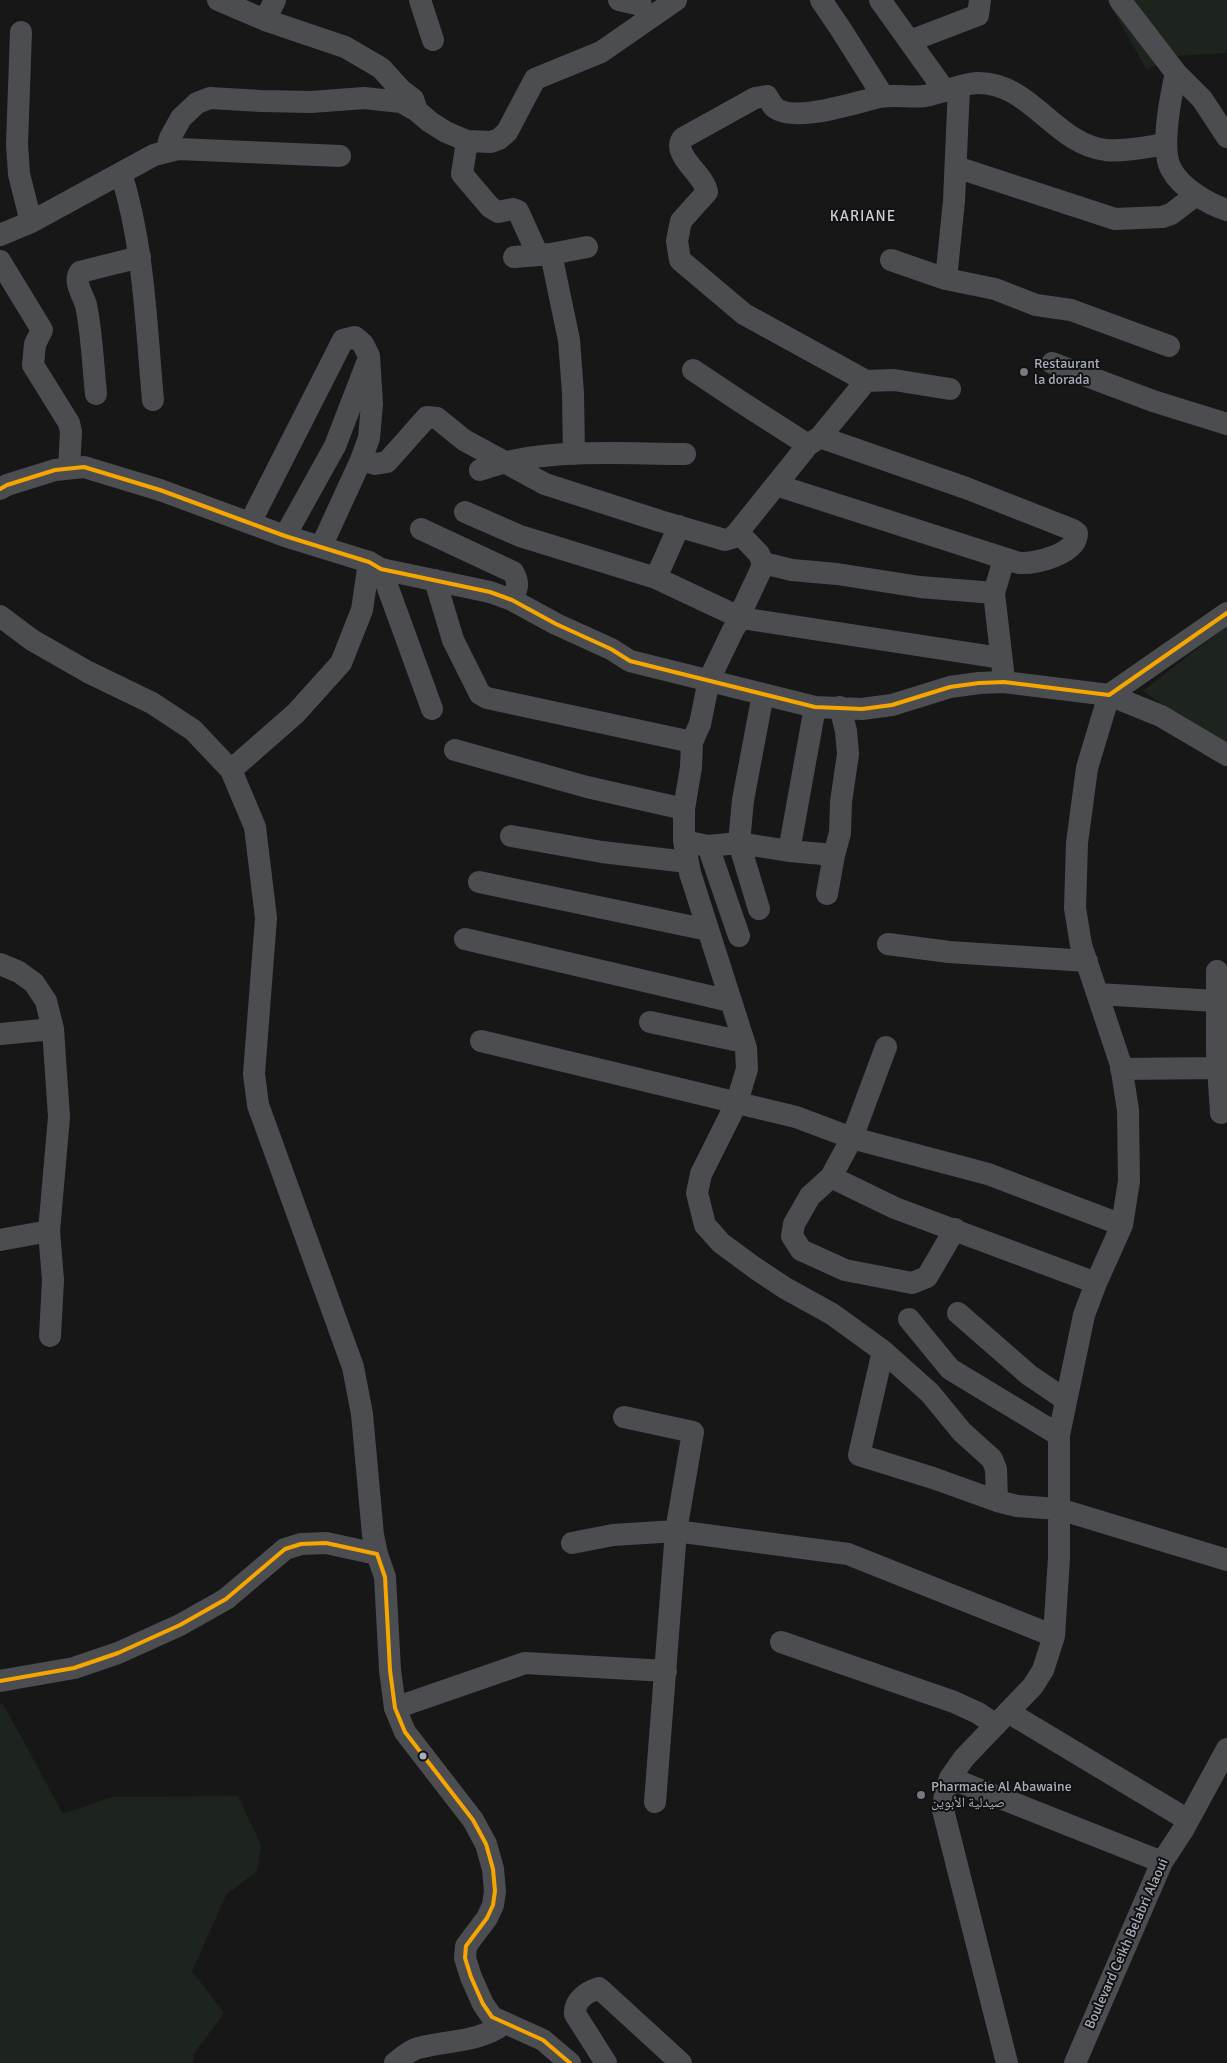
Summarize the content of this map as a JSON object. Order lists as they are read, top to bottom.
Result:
{
  "streets": {
    "street": ["Boulevard Ceikh Belabri Alaoui"]
  },
  "districts": ["KARIANE"],
  "places": ["Restaurant la dorada", "Pharmacie Al Abawaine صيدلية الأبوين"]
}
